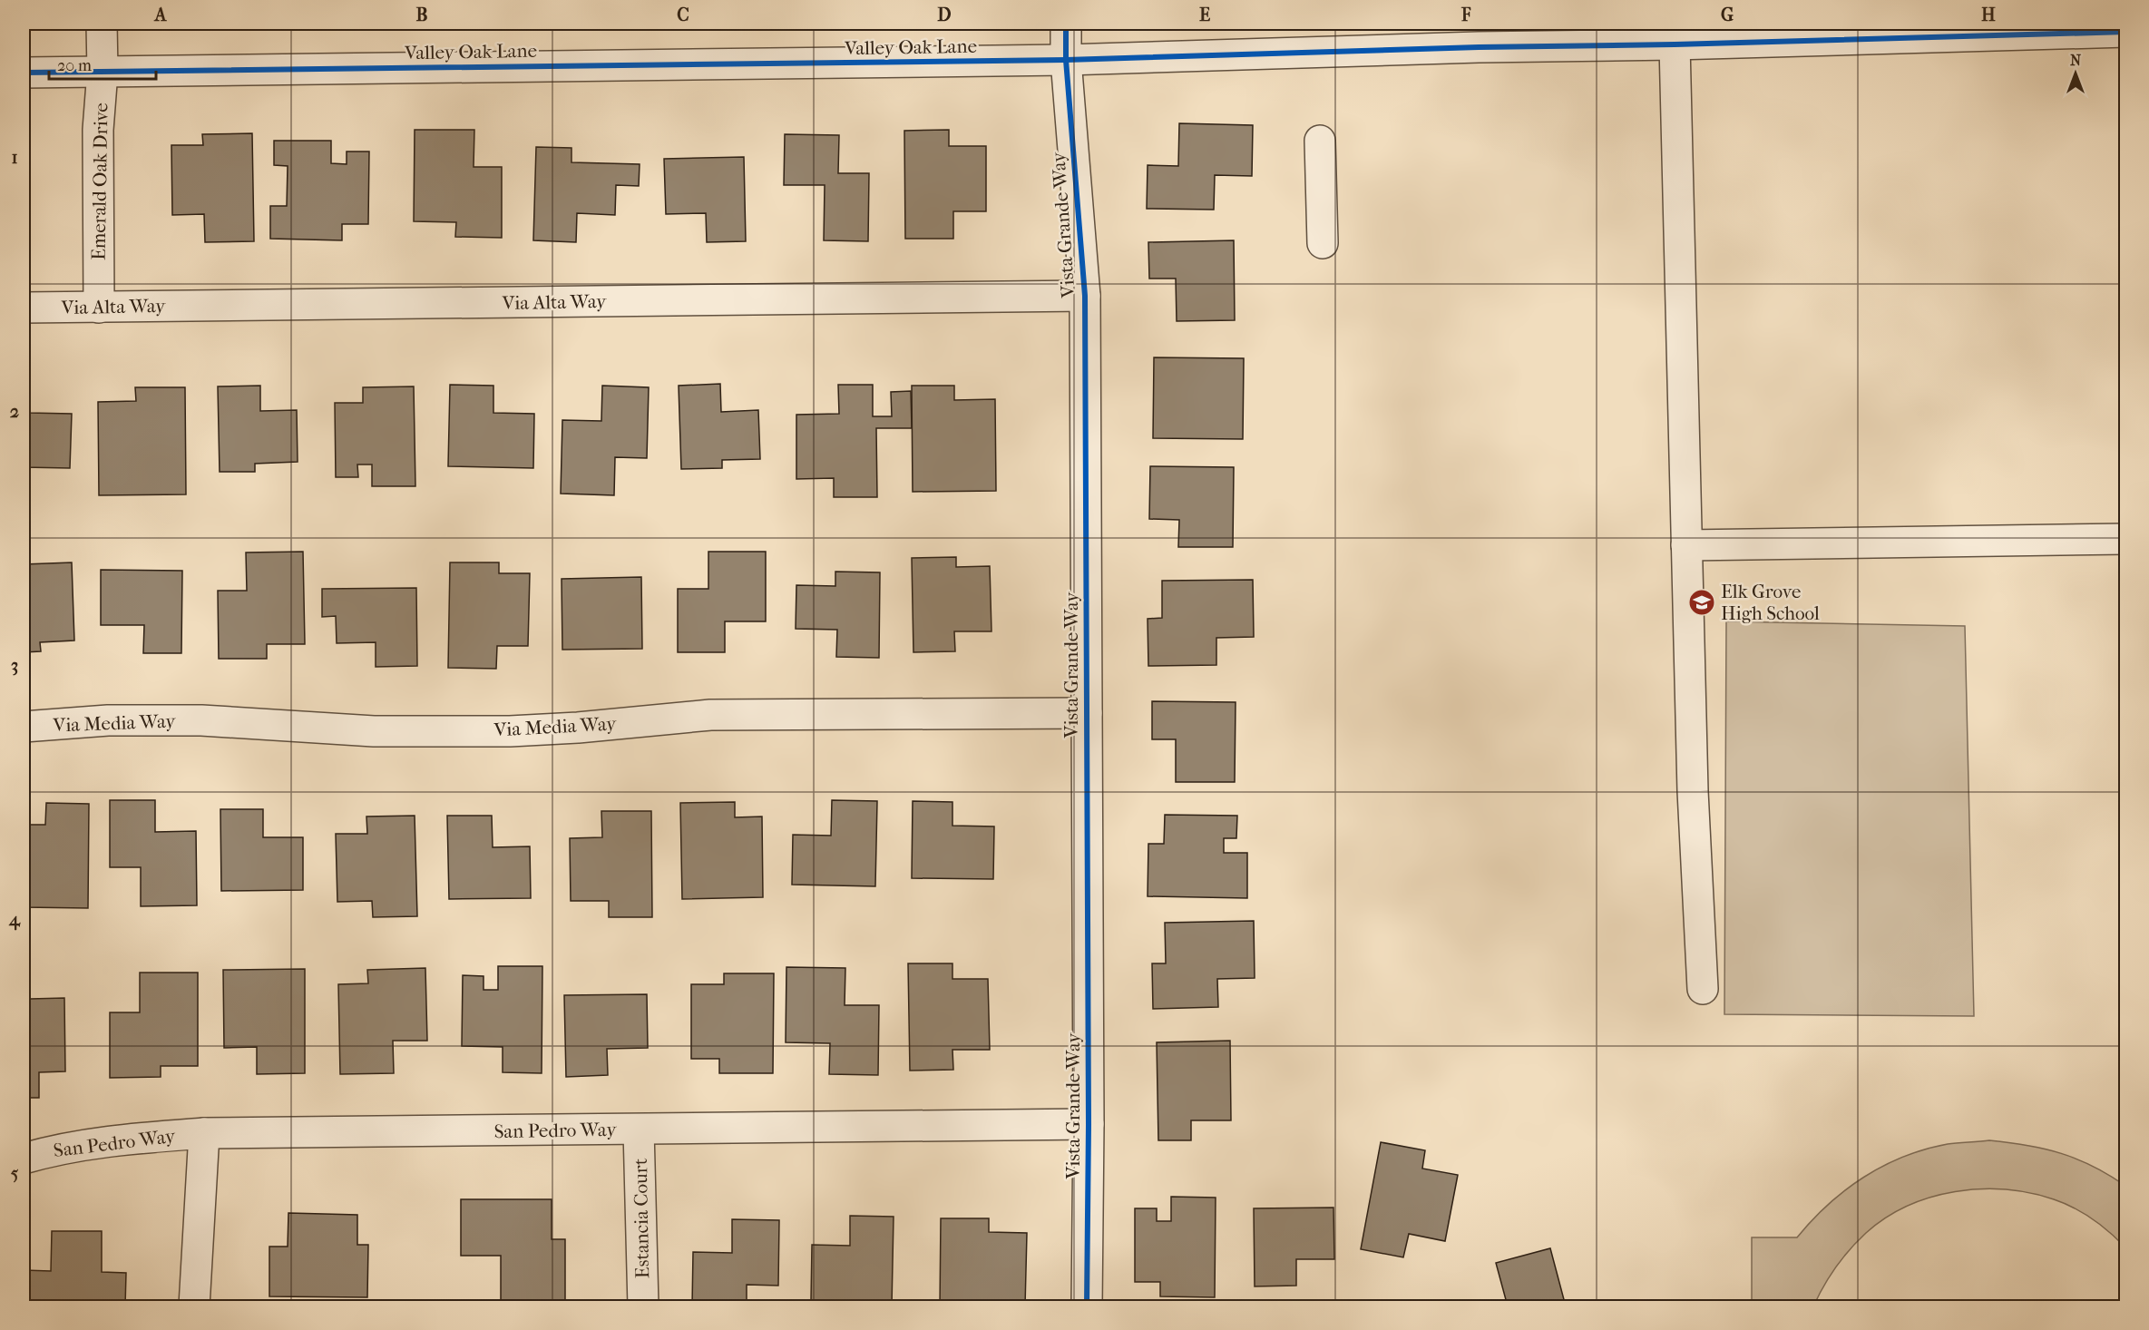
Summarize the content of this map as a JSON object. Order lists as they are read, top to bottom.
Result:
{
  "streets": {
    "street": [
      "Valley Oak Lane",
      "Emerald Oak Drive",
      "Vista Grande Way",
      "Via Alta Way",
      "Via Media Way",
      "San Pedro Way",
      "Estancia Court"
    ]
  },
  "crossings": [
    ["Valley Oak Lane", "Emerald Oak Drive"],
    ["Valley Oak Lane", "Vista Grande Way"],
    ["Emerald Oak Drive", "Via Alta Way"],
    ["Vista Grande Way", "Via Alta Way"],
    ["Vista Grande Way", "Via Media Way"],
    ["Vista Grande Way", "San Pedro Way"],
    ["San Pedro Way", "Estancia Court"]
  ],
  "places": {
    "school or university": ["Elk Grove High School"]
  },
  "scale_bar": "20 m",
  "north": "top",
  "grid": {
    "columns": [
      "A",
      "B",
      "C",
      "D",
      "E",
      "F",
      "G",
      "H"
    ],
    "rows": [
      "1",
      "2",
      "3",
      "4",
      "5"
    ]
  }
}
